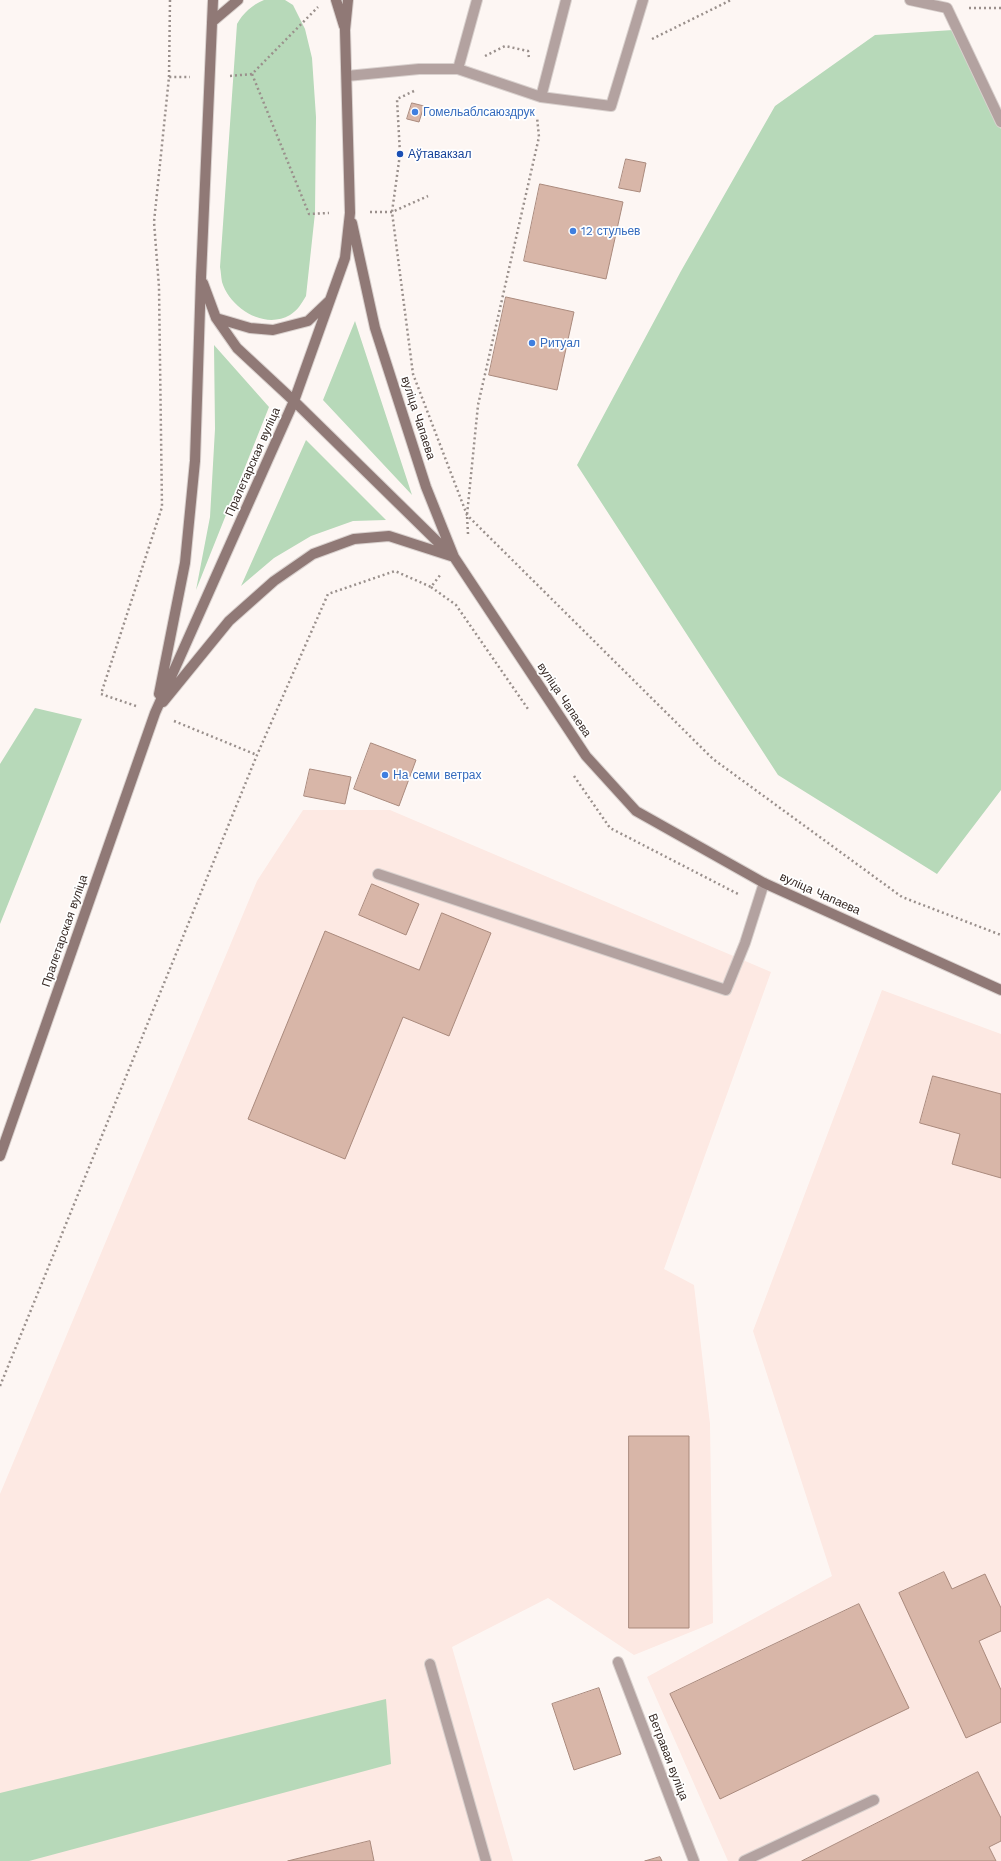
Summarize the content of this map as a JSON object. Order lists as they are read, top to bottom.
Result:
{
  "streets": {
    "main road": ["вуліца Чапаева", "Пралетарская вуліца"],
    "street": ["Ветравая вуліца"]
  },
  "crossings": [
    ["вуліца Чапаева", "Пралетарская вуліца"]
  ],
  "places": [
    "Гомельаблсаюздрук",
    "Аўтавакзал",
    "12 стульев",
    "Ритуал",
    "На семи ветрах"
  ]
}
